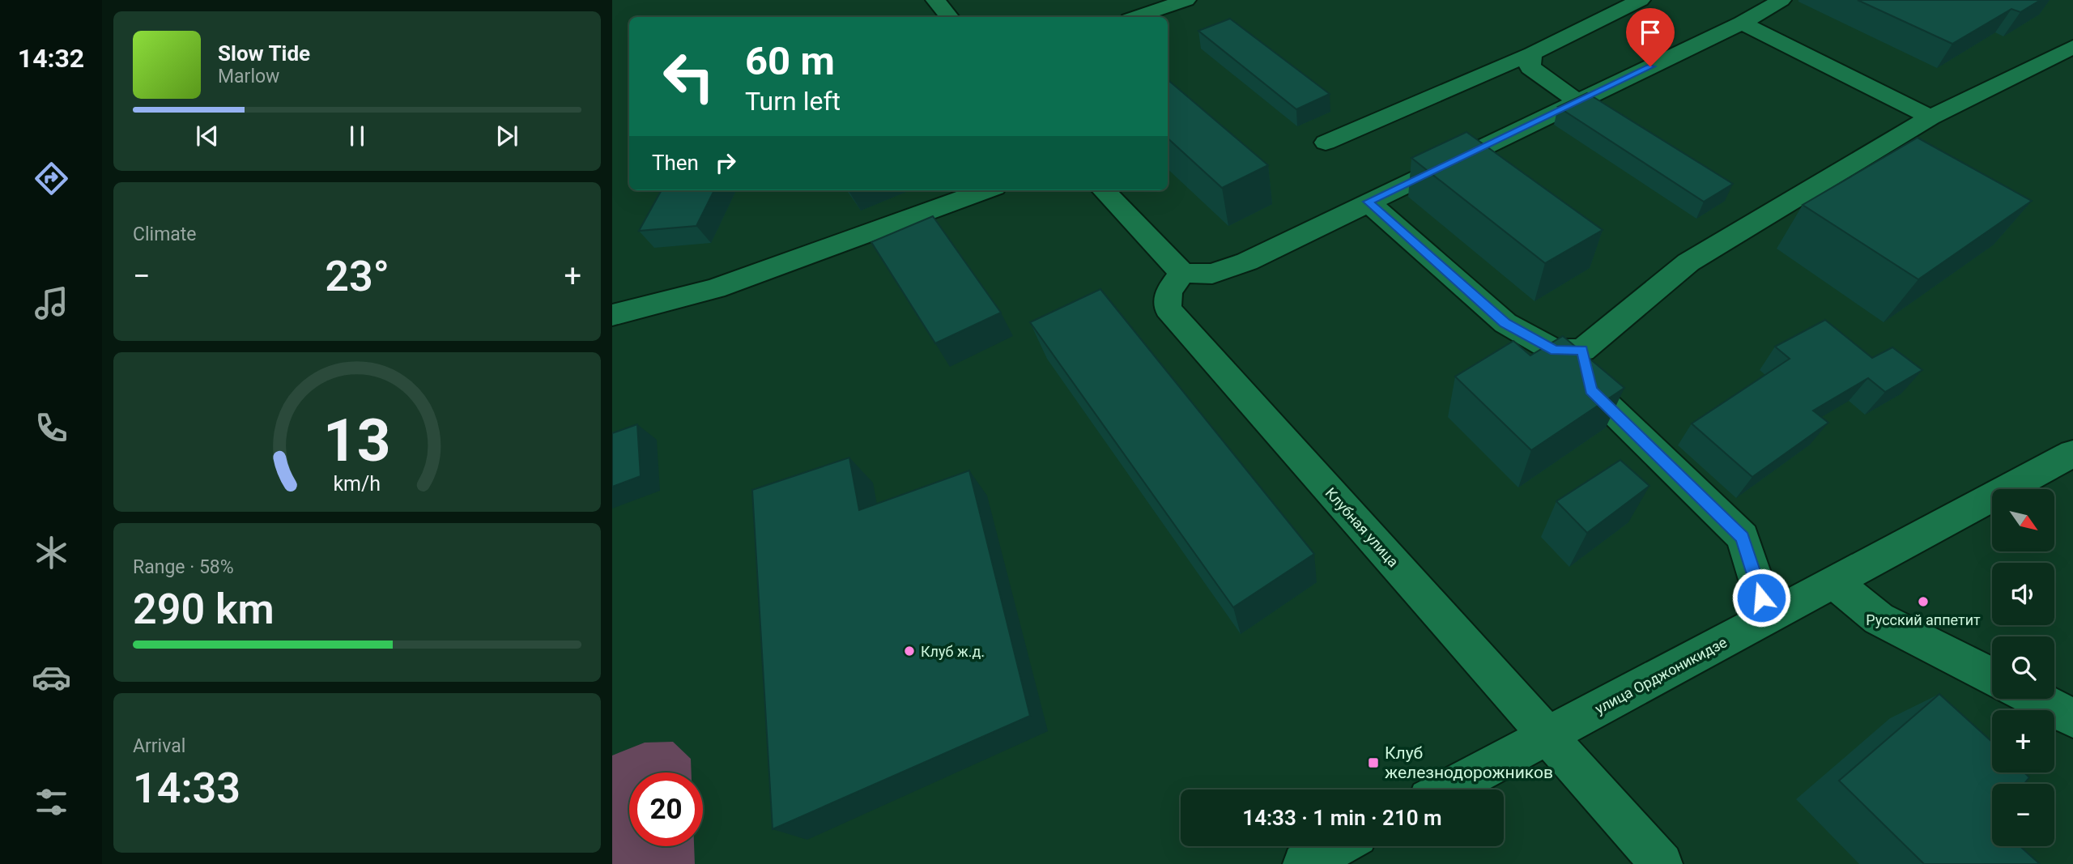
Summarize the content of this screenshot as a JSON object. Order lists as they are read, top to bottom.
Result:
{
  "streets": {
    "street": ["Клубная улица", "улица Орджоникидзе"]
  },
  "crossings": [
    ["Клубная улица", "улица Орджоникидзе"]
  ],
  "places": {
    "other": ["Русский аппетит", "Клуб ж.д."],
    "transit": ["Клуб железнодорожников"]
  },
  "north": "bottom right",
  "page": {
    "tabs": "14:32",
    "turn": ["60 m", "Turn left"],
    "song": ["Slow Tide", "Marlow"],
    "then": "Then",
    "tile": [
      "Climate",
      ["Range · 58%", "290 km"],
      ["Arrival", "14:33"]
    ],
    "heat": ["−", "23°", "+"],
    "map_buttons": ["+", "−"],
    "limit": "20",
    "trip": "14:33 · 1 min · 210 m",
    "gauge": ["13", "km/h"]
  }
}
